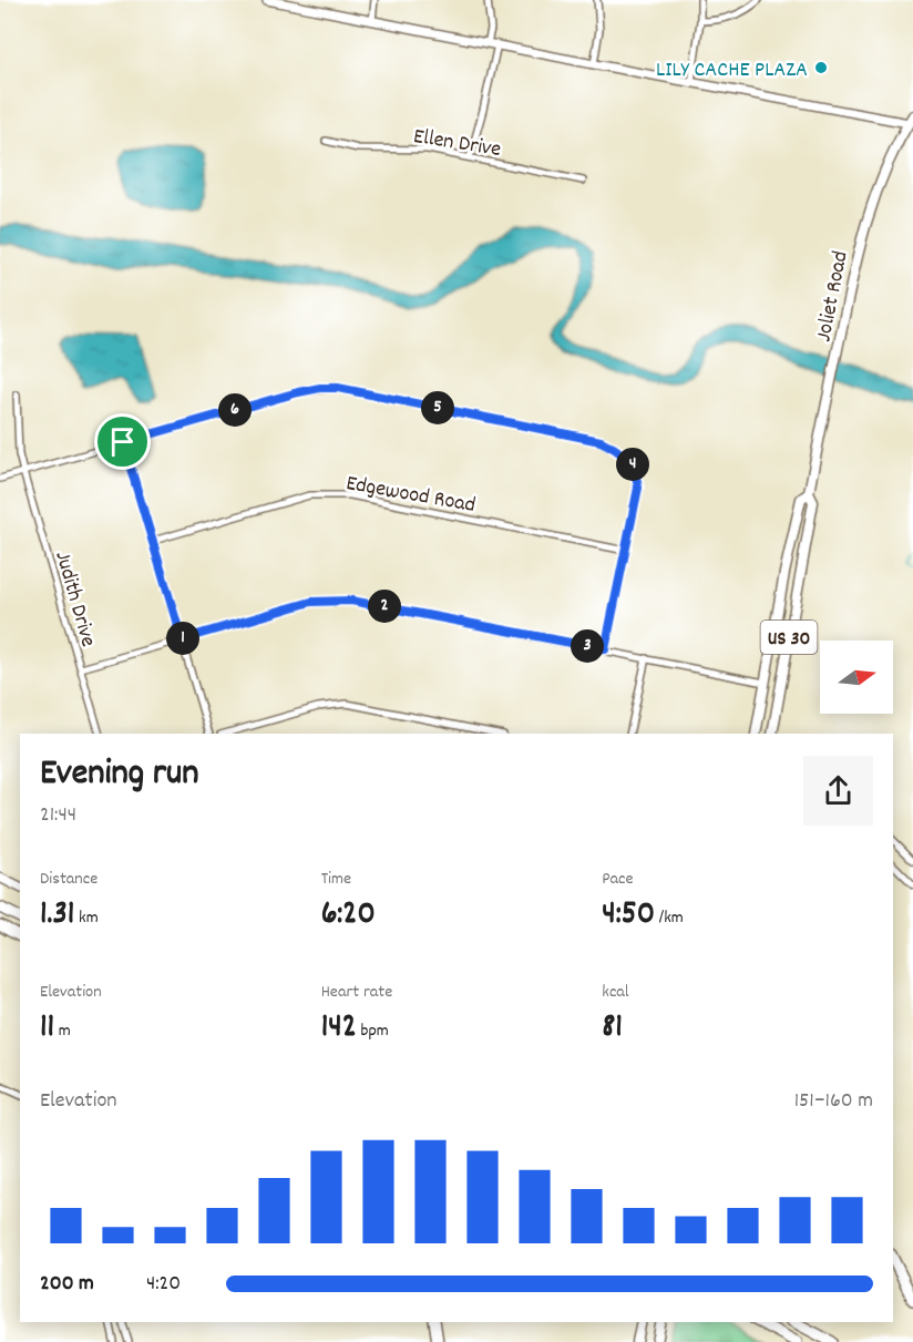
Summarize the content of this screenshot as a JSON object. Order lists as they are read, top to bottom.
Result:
{
  "streets": {
    "main road": ["Joliet Road", "US 30"],
    "street": ["Ellen Drive", "Edgewood Road", "Judith Drive"]
  },
  "places": ["LILY CACHE PLAZA"],
  "north": "right",
  "page": {
    "pins": [
      "5",
      "6",
      "4",
      "2",
      "1",
      "3"
    ],
    "heading": ["Evening run", "21:44"],
    "stats": [
      ["Distance", "1.31 km"],
      ["Time", "6:20"],
      ["Pace", "4:50 /km"],
      ["Elevation", "11 m"],
      ["Heart rate", "142 bpm"],
      ["kcal", "81"]
    ],
    "chart": ["Elevation", "151–160 m"],
    "list": [
      {
        "name": "200 m",
        "note": "4:20"
      }
    ]
  }
}
